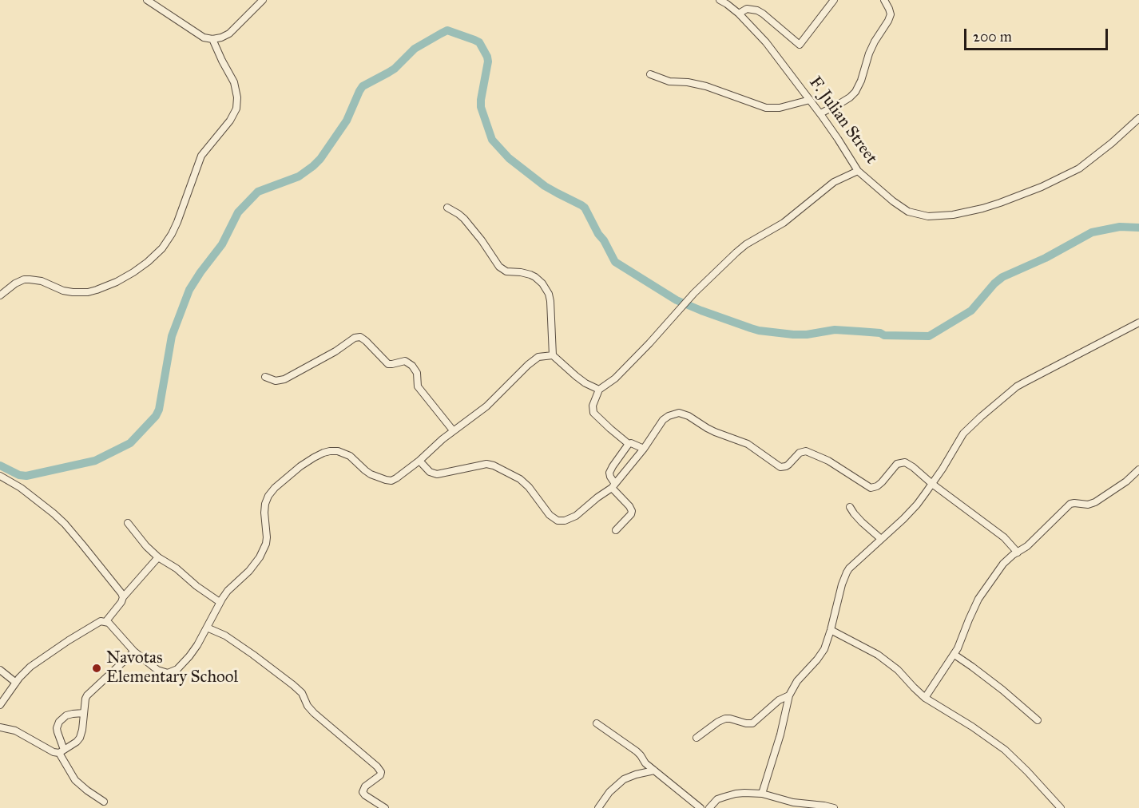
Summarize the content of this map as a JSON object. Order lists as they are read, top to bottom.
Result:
{
  "streets": {
    "street": ["F. Julian Street"]
  },
  "places": ["Navotas Elementary School"],
  "scale_bar": "200 m"
}
